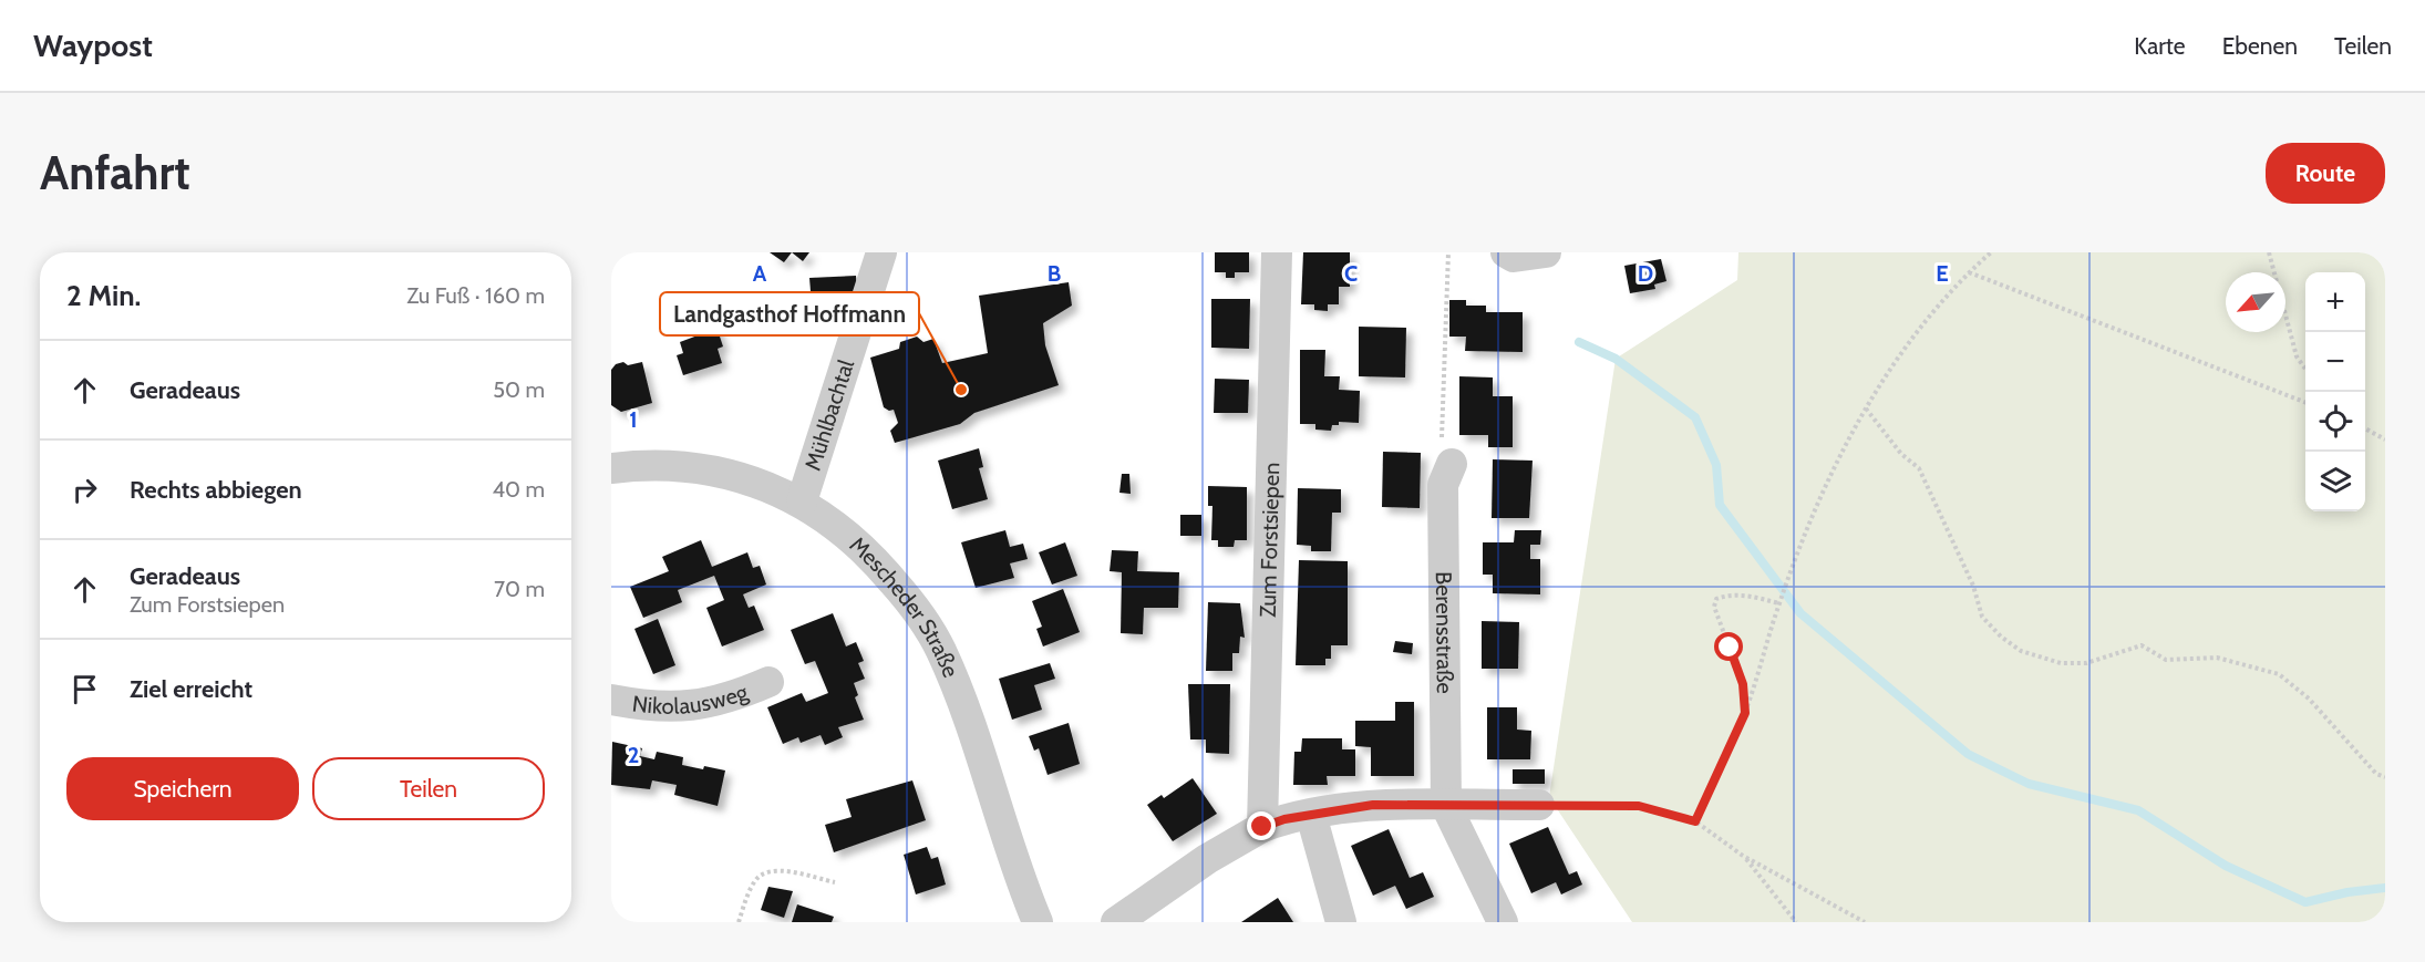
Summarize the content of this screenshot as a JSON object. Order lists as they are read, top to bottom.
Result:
{
  "streets": {
    "street": [
      "Mühlbachtal",
      "Zum Forstsiepen",
      "Mescheder Straße",
      "Berensstraße",
      "Nikolausweg"
    ]
  },
  "crossings": [
    ["Mühlbachtal", "Mescheder Straße"]
  ],
  "places": ["Landgasthof Hoffmann"],
  "north": "bottom left",
  "page": {
    "header": "Waypost",
    "nav": ["Karte", "Ebenen", "Teilen"],
    "buttons": [
      "Route",
      ["Speichern", "Teilen"]
    ],
    "title": "Anfahrt",
    "heading": ["2 Min.", "Zu Fuß · 160 m"],
    "map_buttons": ["+", "−"],
    "list": [
      ["Geradeaus", "50 m"],
      ["Rechts abbiegen", "40 m"],
      ["Geradeaus", "Zum Forstsiepen", "70 m"],
      "Ziel erreicht"
    ]
  },
  "grid": {
    "columns": [
      "A",
      "B",
      "C",
      "D",
      "E"
    ],
    "rows": ["1", "2"]
  }
}
